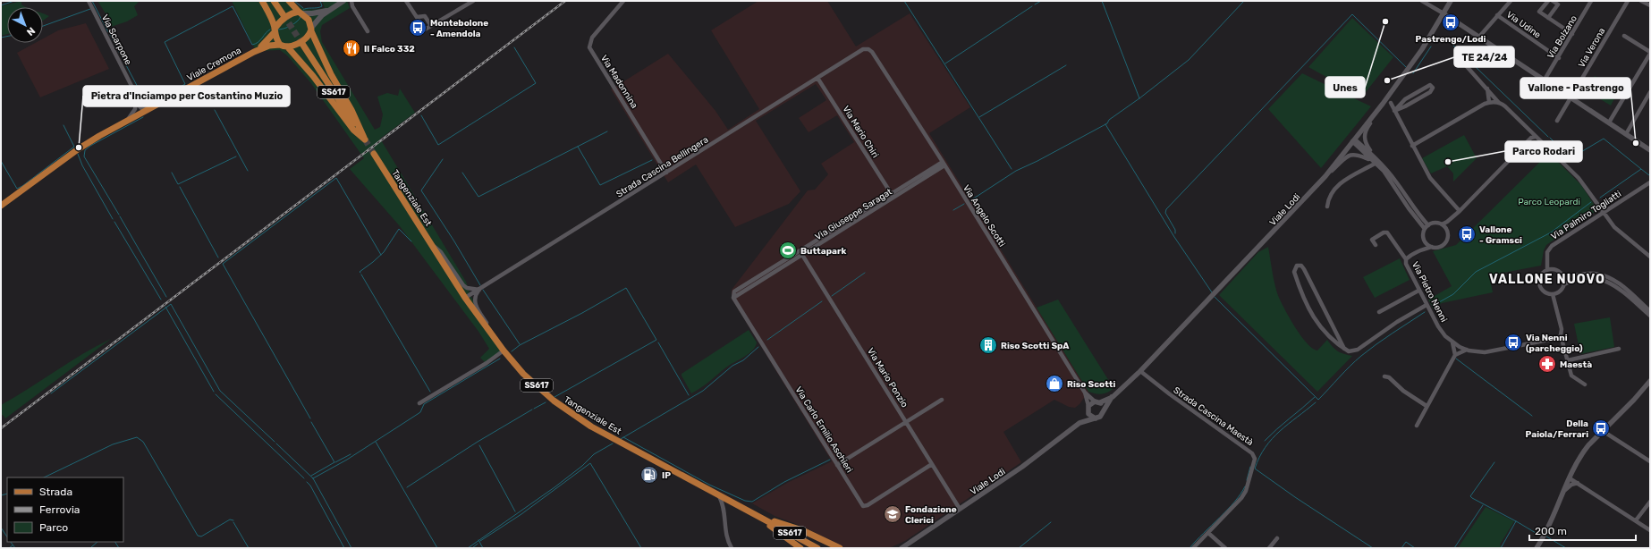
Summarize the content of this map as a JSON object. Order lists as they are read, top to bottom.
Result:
{
  "streets": {
    "main road": ["Viale Cremona", "SS617", "Tangenziale Est"],
    "street": [
      "Via Udine",
      "Via Bolzano",
      "Via Scarpone",
      "Via Verona",
      "Via Madonnina",
      "Via Mario Chiri",
      "Strada Cascina Bellingera",
      "Viale Lodi",
      "Via Giuseppe Saragat",
      "Via Palmiro Togliatti",
      "Via Angelo Scotti",
      "Via Pietro Nenni",
      "Via Mario Ponzio",
      "Strada Cascina Maestà",
      "Via Carlo Emilio Aschieri"
    ]
  },
  "crossings": [
    ["Via Udine", "Via Bolzano"],
    ["Via Scarpone", "Viale Cremona"],
    ["Via Madonnina", "Strada Cascina Bellingera"],
    ["Via Mario Chiri", "Strada Cascina Bellingera"],
    ["Via Mario Chiri", "Via Giuseppe Saragat"],
    ["Strada Cascina Bellingera", "Tangenziale Est"],
    ["Strada Cascina Bellingera", "Via Angelo Scotti"],
    ["Viale Lodi", "Via Angelo Scotti"],
    ["Viale Lodi", "Via Mario Ponzio"],
    ["Viale Lodi", "Strada Cascina Maestà"],
    ["Via Giuseppe Saragat", "Via Angelo Scotti"],
    ["Via Giuseppe Saragat", "Via Mario Ponzio"],
    ["Via Giuseppe Saragat", "Via Carlo Emilio Aschieri"],
    ["Via Mario Ponzio", "Via Carlo Emilio Aschieri"]
  ],
  "districts": ["VALLONE NUOVO"],
  "parks": ["Parco Leopardi"],
  "places": {
    "other": [
      "Unes",
      "TE 24/24",
      "Vallone - Pastrengo",
      "Pietra d'Inciampo per Costantino Muzio",
      "Parco Rodari"
    ],
    "bus stop": [
      "Pastrengo/Lodi",
      "Montebolone - Amendola",
      "Vallone - Gramsci",
      "Via Nenni (parcheggio)",
      "Della Paiola/Ferrari"
    ],
    "restaurant": ["Il Falco 332"],
    "sports": ["Buttapark"],
    "building": ["Riso Scotti SpA"],
    "pharmacy": ["Maestà"],
    "shop": ["Riso Scotti"],
    "fuel station": ["IP"],
    "school or university": ["Fondazione Clerici"]
  },
  "legend": ["Strada", "Ferrovia", "Parco"],
  "scale_bar": "200 m",
  "north": "bottom right"
}
